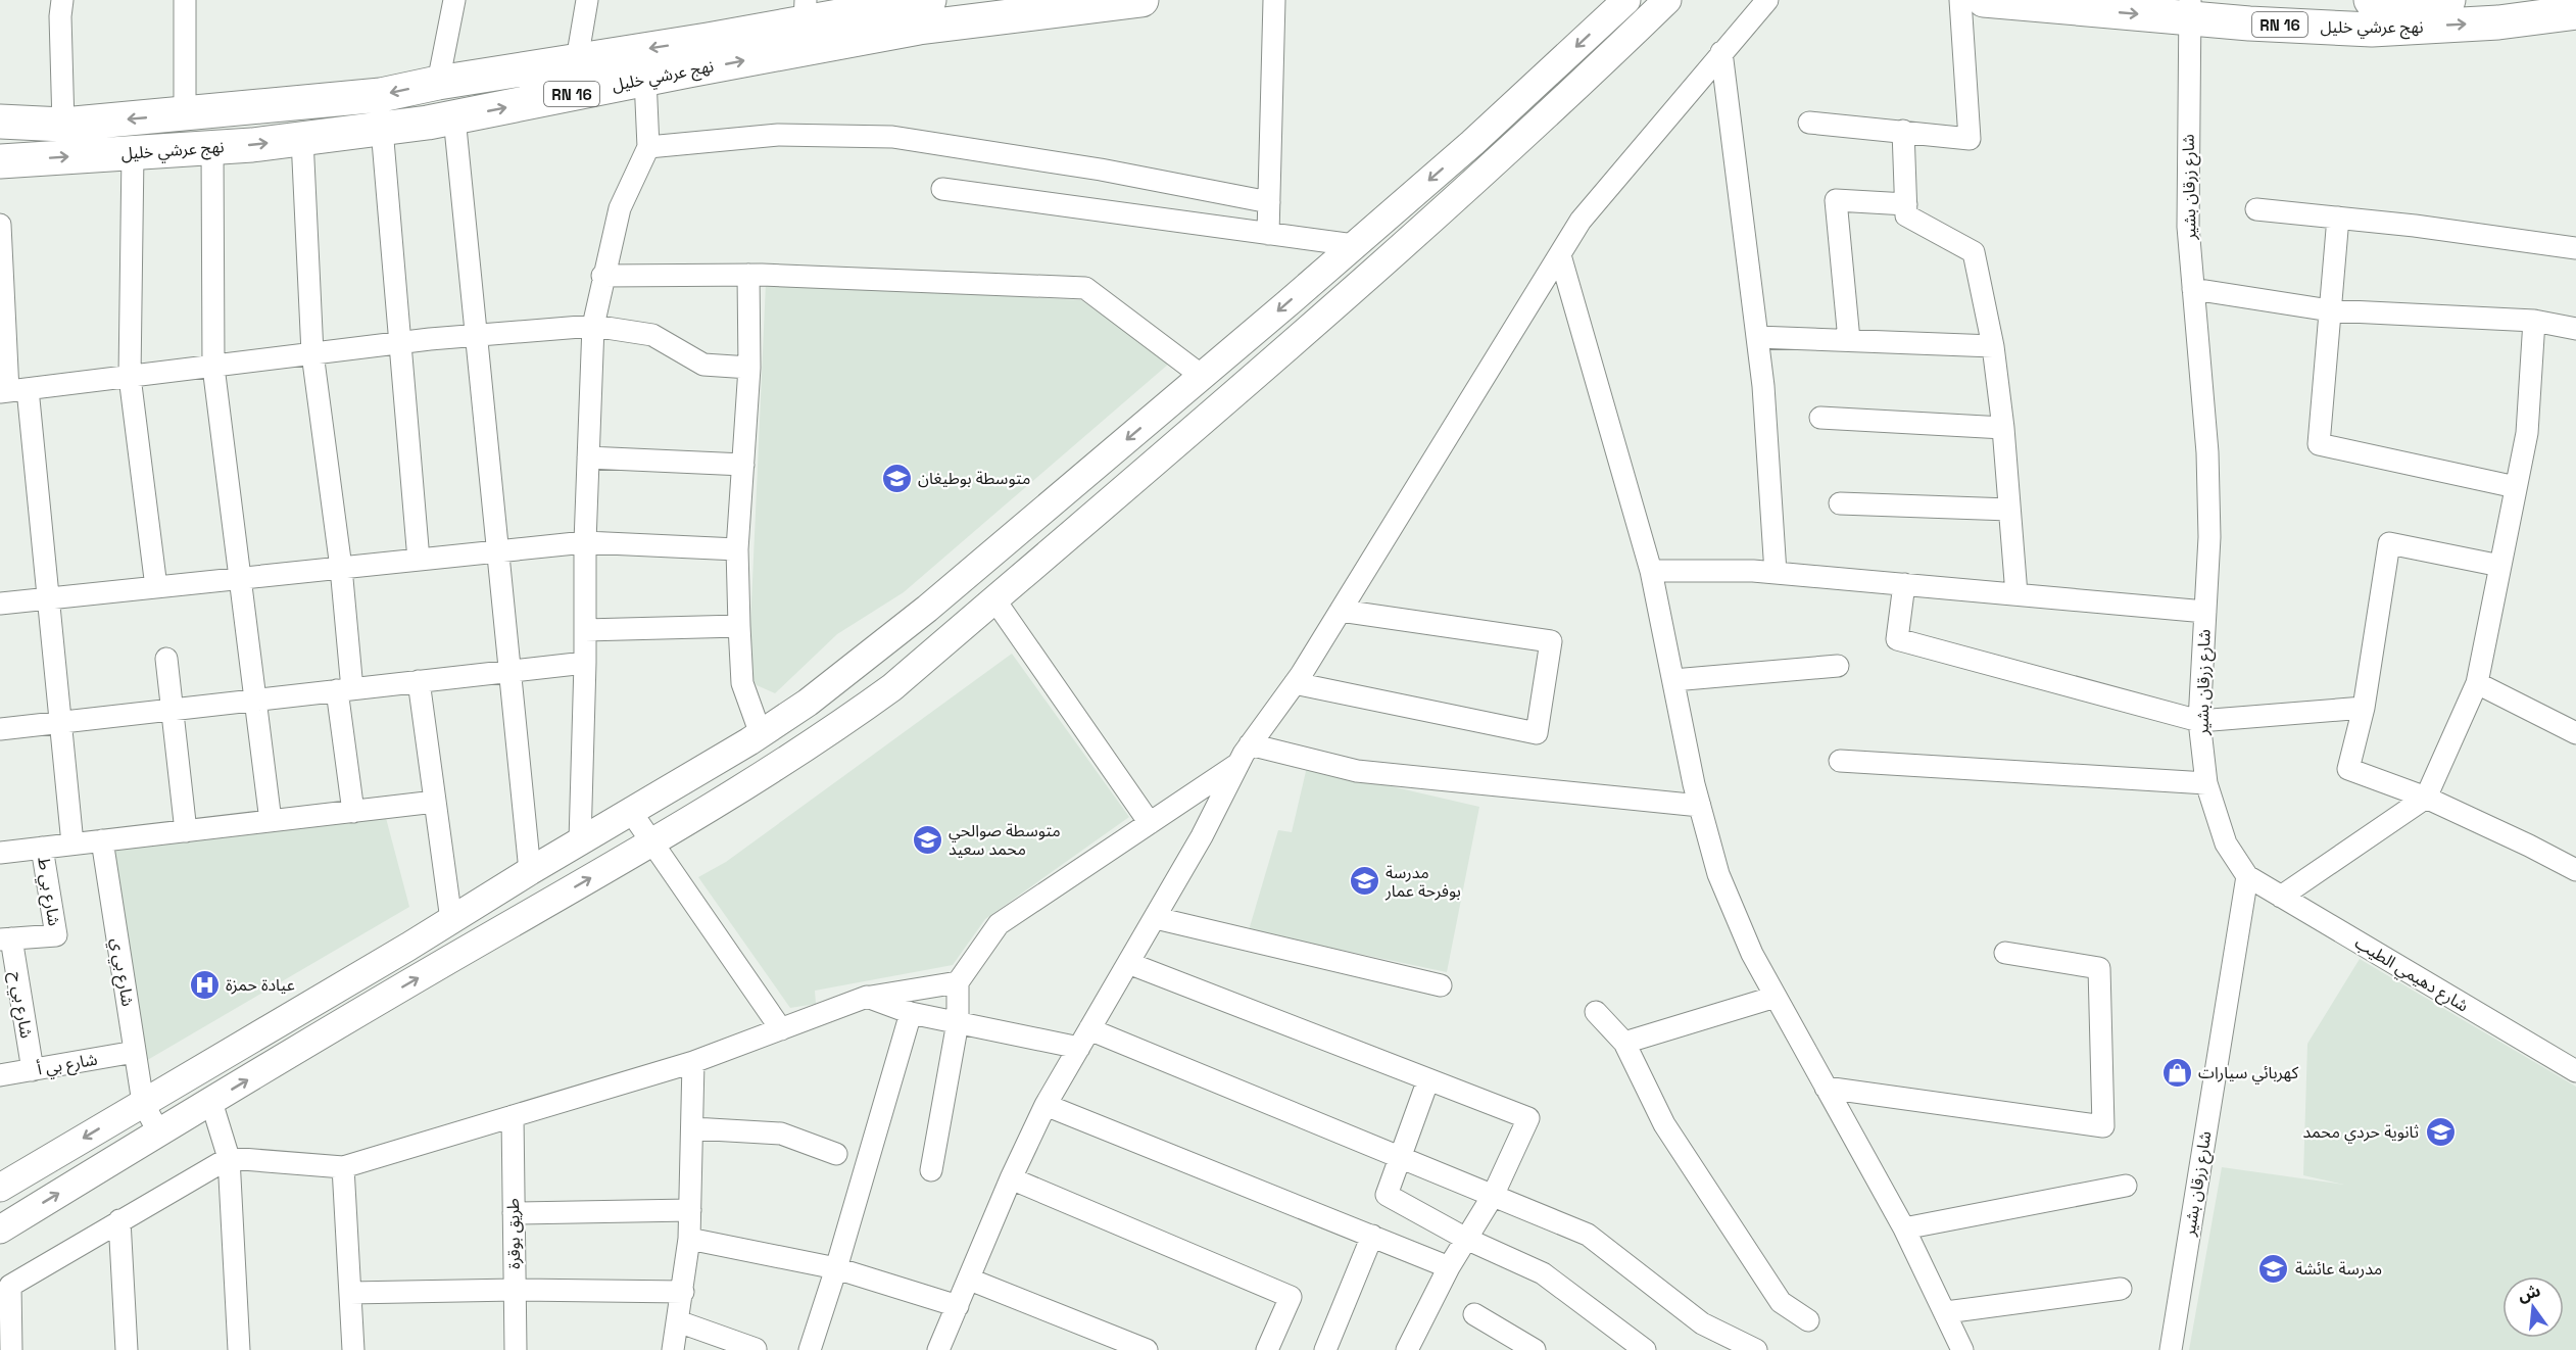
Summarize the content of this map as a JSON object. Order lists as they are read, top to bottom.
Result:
{
  "streets": {
    "highway": ["RN 16", "نهج عرشي خليل"],
    "street": [
      "شارع زرقان بشير",
      "شارع بي ط",
      "شارع بي ي",
      "شارع دهيمي الطيب",
      "شارع بي ح",
      "شارع بي أ",
      "طريق بوقرة"
    ]
  },
  "crossings": [
    ["نهج عرشي خليل", "شارع زرقان بشير"],
    ["شارع زرقان بشير", "شارع دهيمي الطيب"],
    ["شارع بي ط", "شارع بي ح"],
    ["شارع بي ي", "شارع بي أ"],
    ["شارع بي ح", "شارع بي أ"]
  ],
  "places": {
    "school or university": [
      "متوسطة بوطيغان",
      "متوسطة صوالحي محمد سعيد",
      "مدرسة بوفرحة عمار",
      "ثانوية حردي محمد",
      "مدرسة عائشة"
    ],
    "hospital": ["عيادة حمزة"],
    "shop": ["كهربائي سيارات"]
  },
  "north": "top"
}
